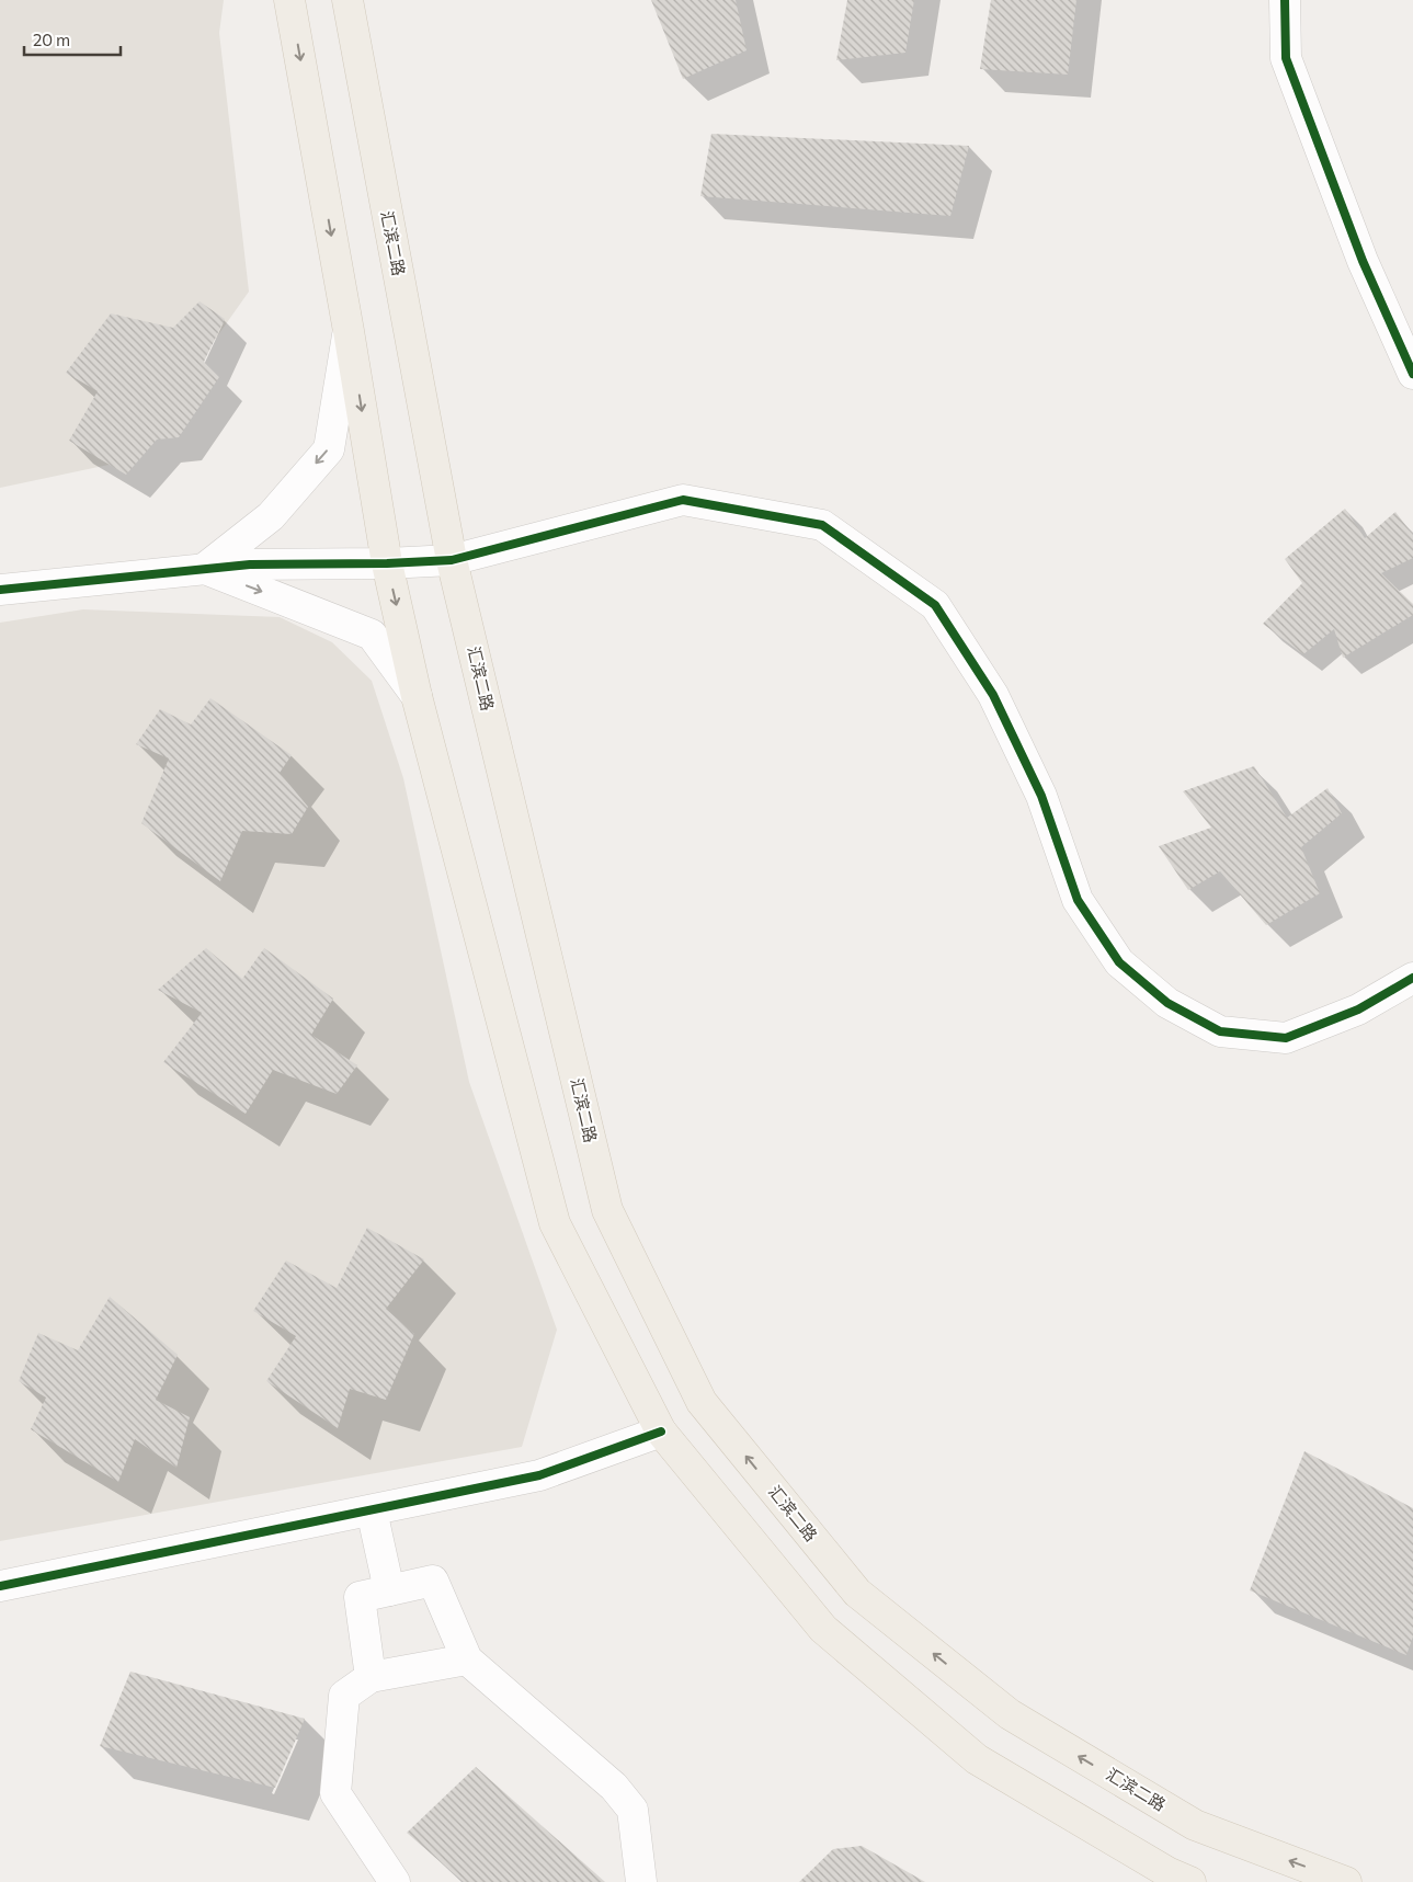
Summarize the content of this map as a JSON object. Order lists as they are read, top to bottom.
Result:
{
  "streets": {
    "main road": ["汇滨二路"]
  },
  "scale_bar": "20 m"
}
